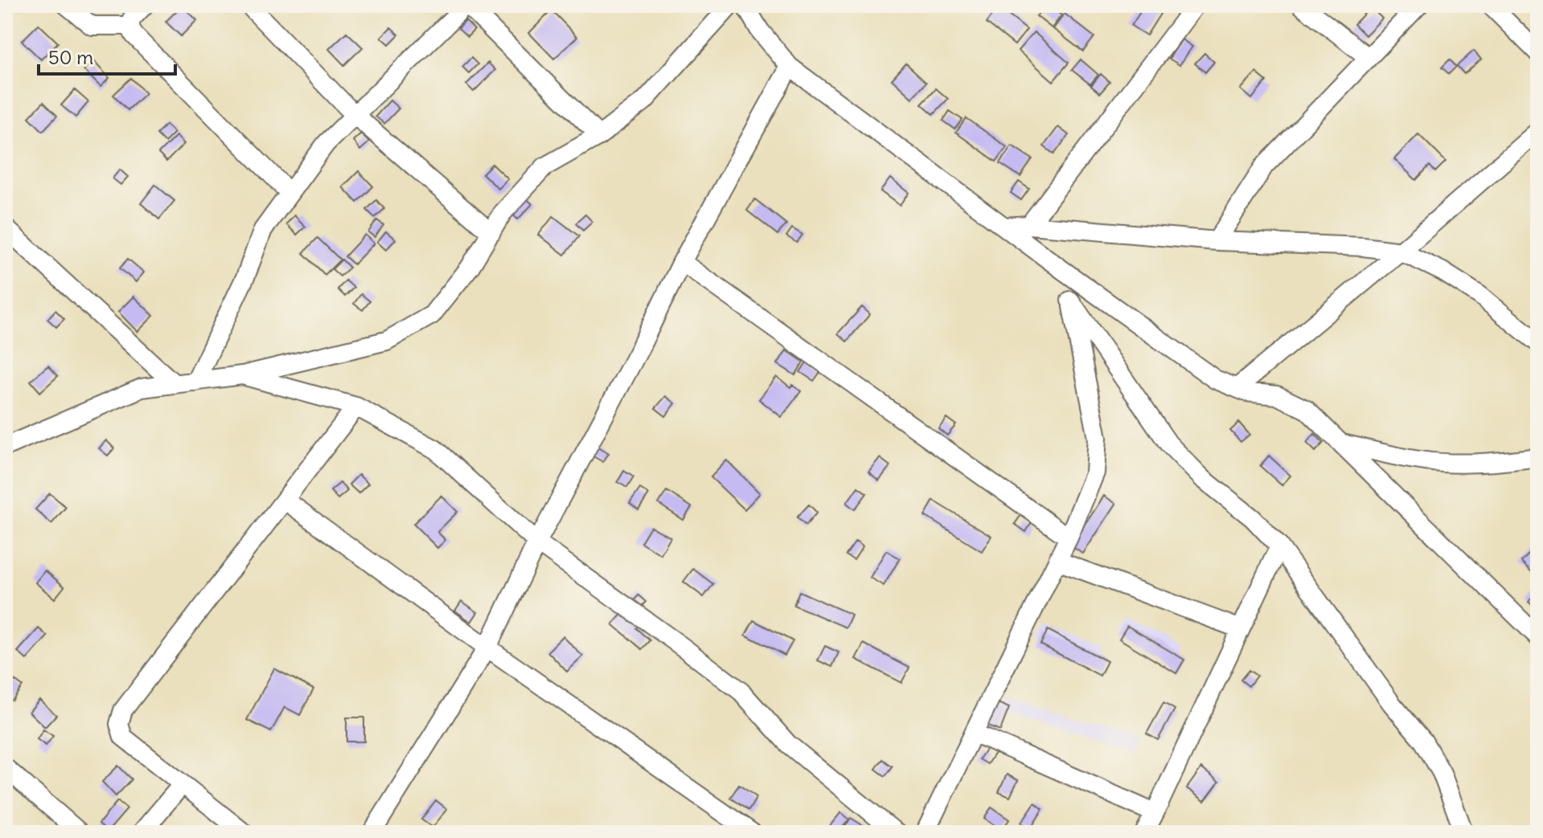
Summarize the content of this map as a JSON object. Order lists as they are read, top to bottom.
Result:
{
  "scale_bar": "50 m"
}
